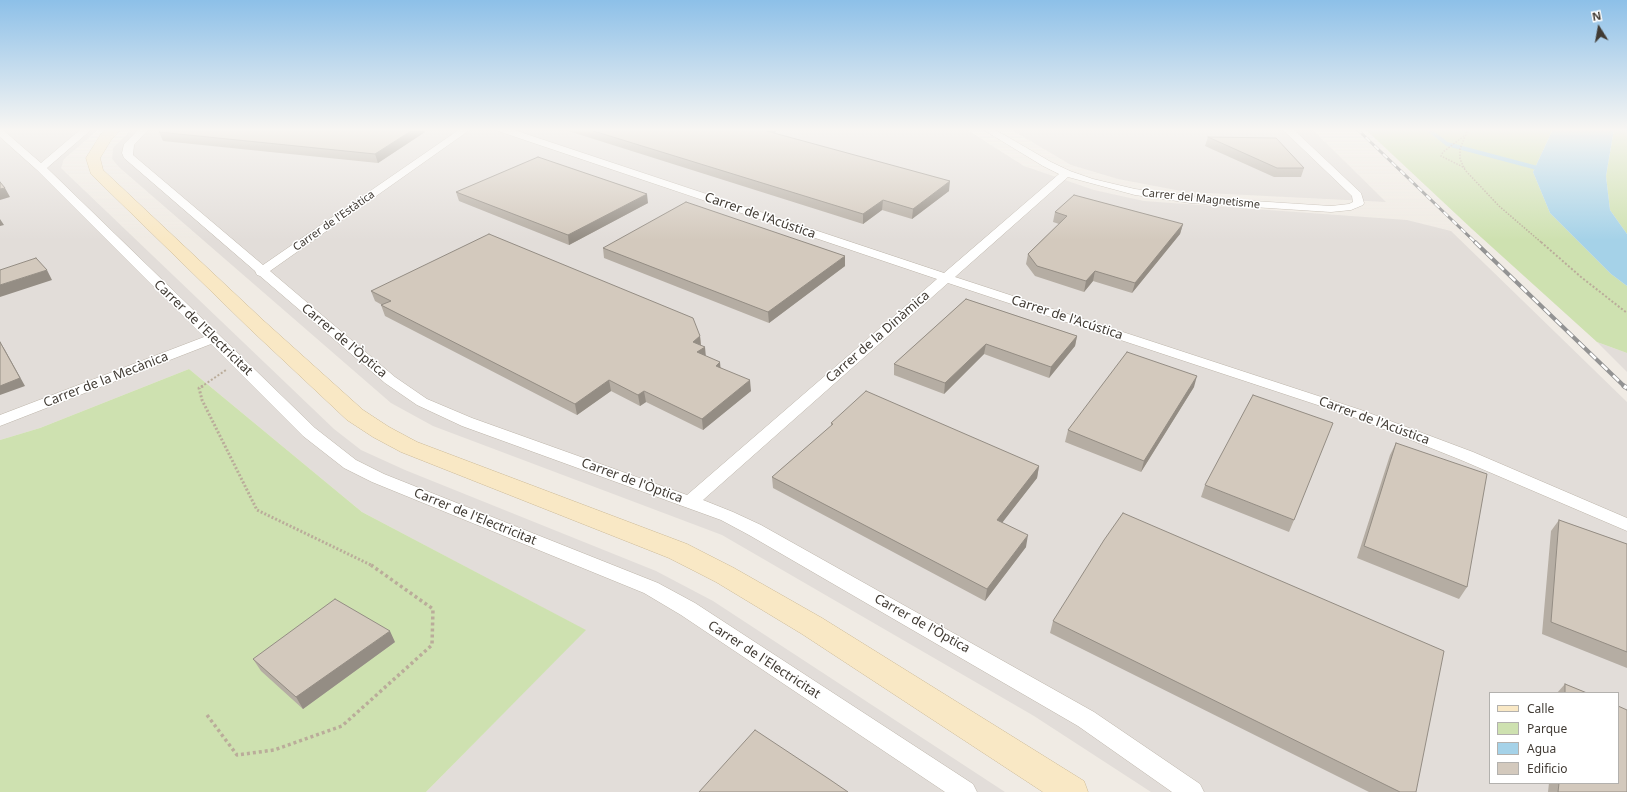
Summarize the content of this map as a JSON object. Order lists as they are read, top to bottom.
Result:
{
  "streets": {
    "street": [
      "Carrer del Magnetisme",
      "Carrer de l'Acústica",
      "Carrer de l'Estàtica",
      "Carrer de l'Electricitat",
      "Carrer de la Dinàmica",
      "Carrer de l'Òptica",
      "Carrer de la Mecànica"
    ]
  },
  "crossings": [
    ["Carrer del Magnetisme", "Carrer de la Dinàmica"],
    ["Carrer de l'Acústica", "Carrer de la Dinàmica"],
    ["Carrer de l'Estàtica", "Carrer de l'Òptica"],
    ["Carrer de l'Electricitat", "Carrer de la Mecànica"],
    ["Carrer de la Dinàmica", "Carrer de l'Òptica"]
  ],
  "legend": [
    "Calle",
    "Parque",
    "Agua",
    "Edificio"
  ],
  "north": "top"
}
